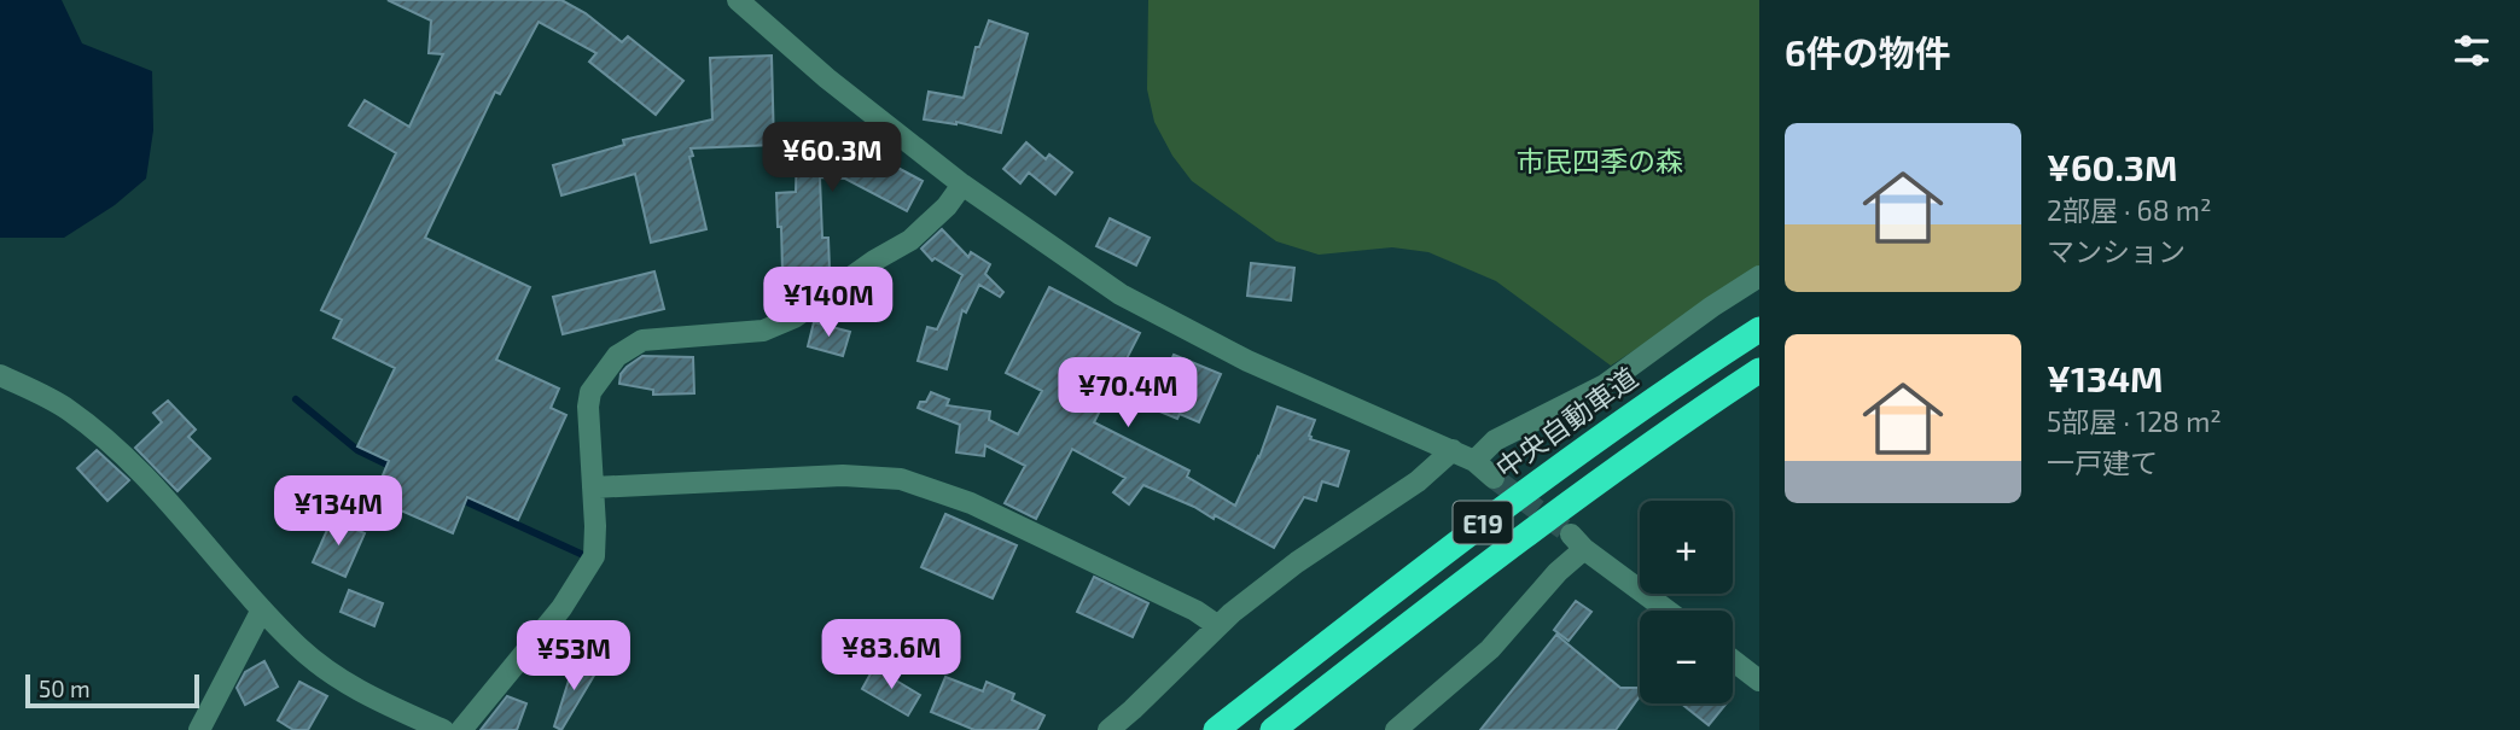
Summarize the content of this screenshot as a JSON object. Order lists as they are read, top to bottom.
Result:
{
  "streets": {
    "highway": ["中央自動車道", "E19"]
  },
  "parks": ["市民四季の森"],
  "scale_bar": "50 m",
  "page": {
    "heading": "6件の物件",
    "list": [
      {
        "name": "¥60.3M",
        "note": "2部屋 · 68 m² · マンション"
      },
      {
        "name": "¥134M",
        "note": "5部屋 · 128 m² · 一戸建て"
      }
    ],
    "price": [
      "¥60.3M",
      "¥140M",
      "¥70.4M",
      "¥134M",
      "¥83.6M",
      "¥53M"
    ],
    "map_buttons": ["+", "−"],
    "scale": "50 m"
  }
}
